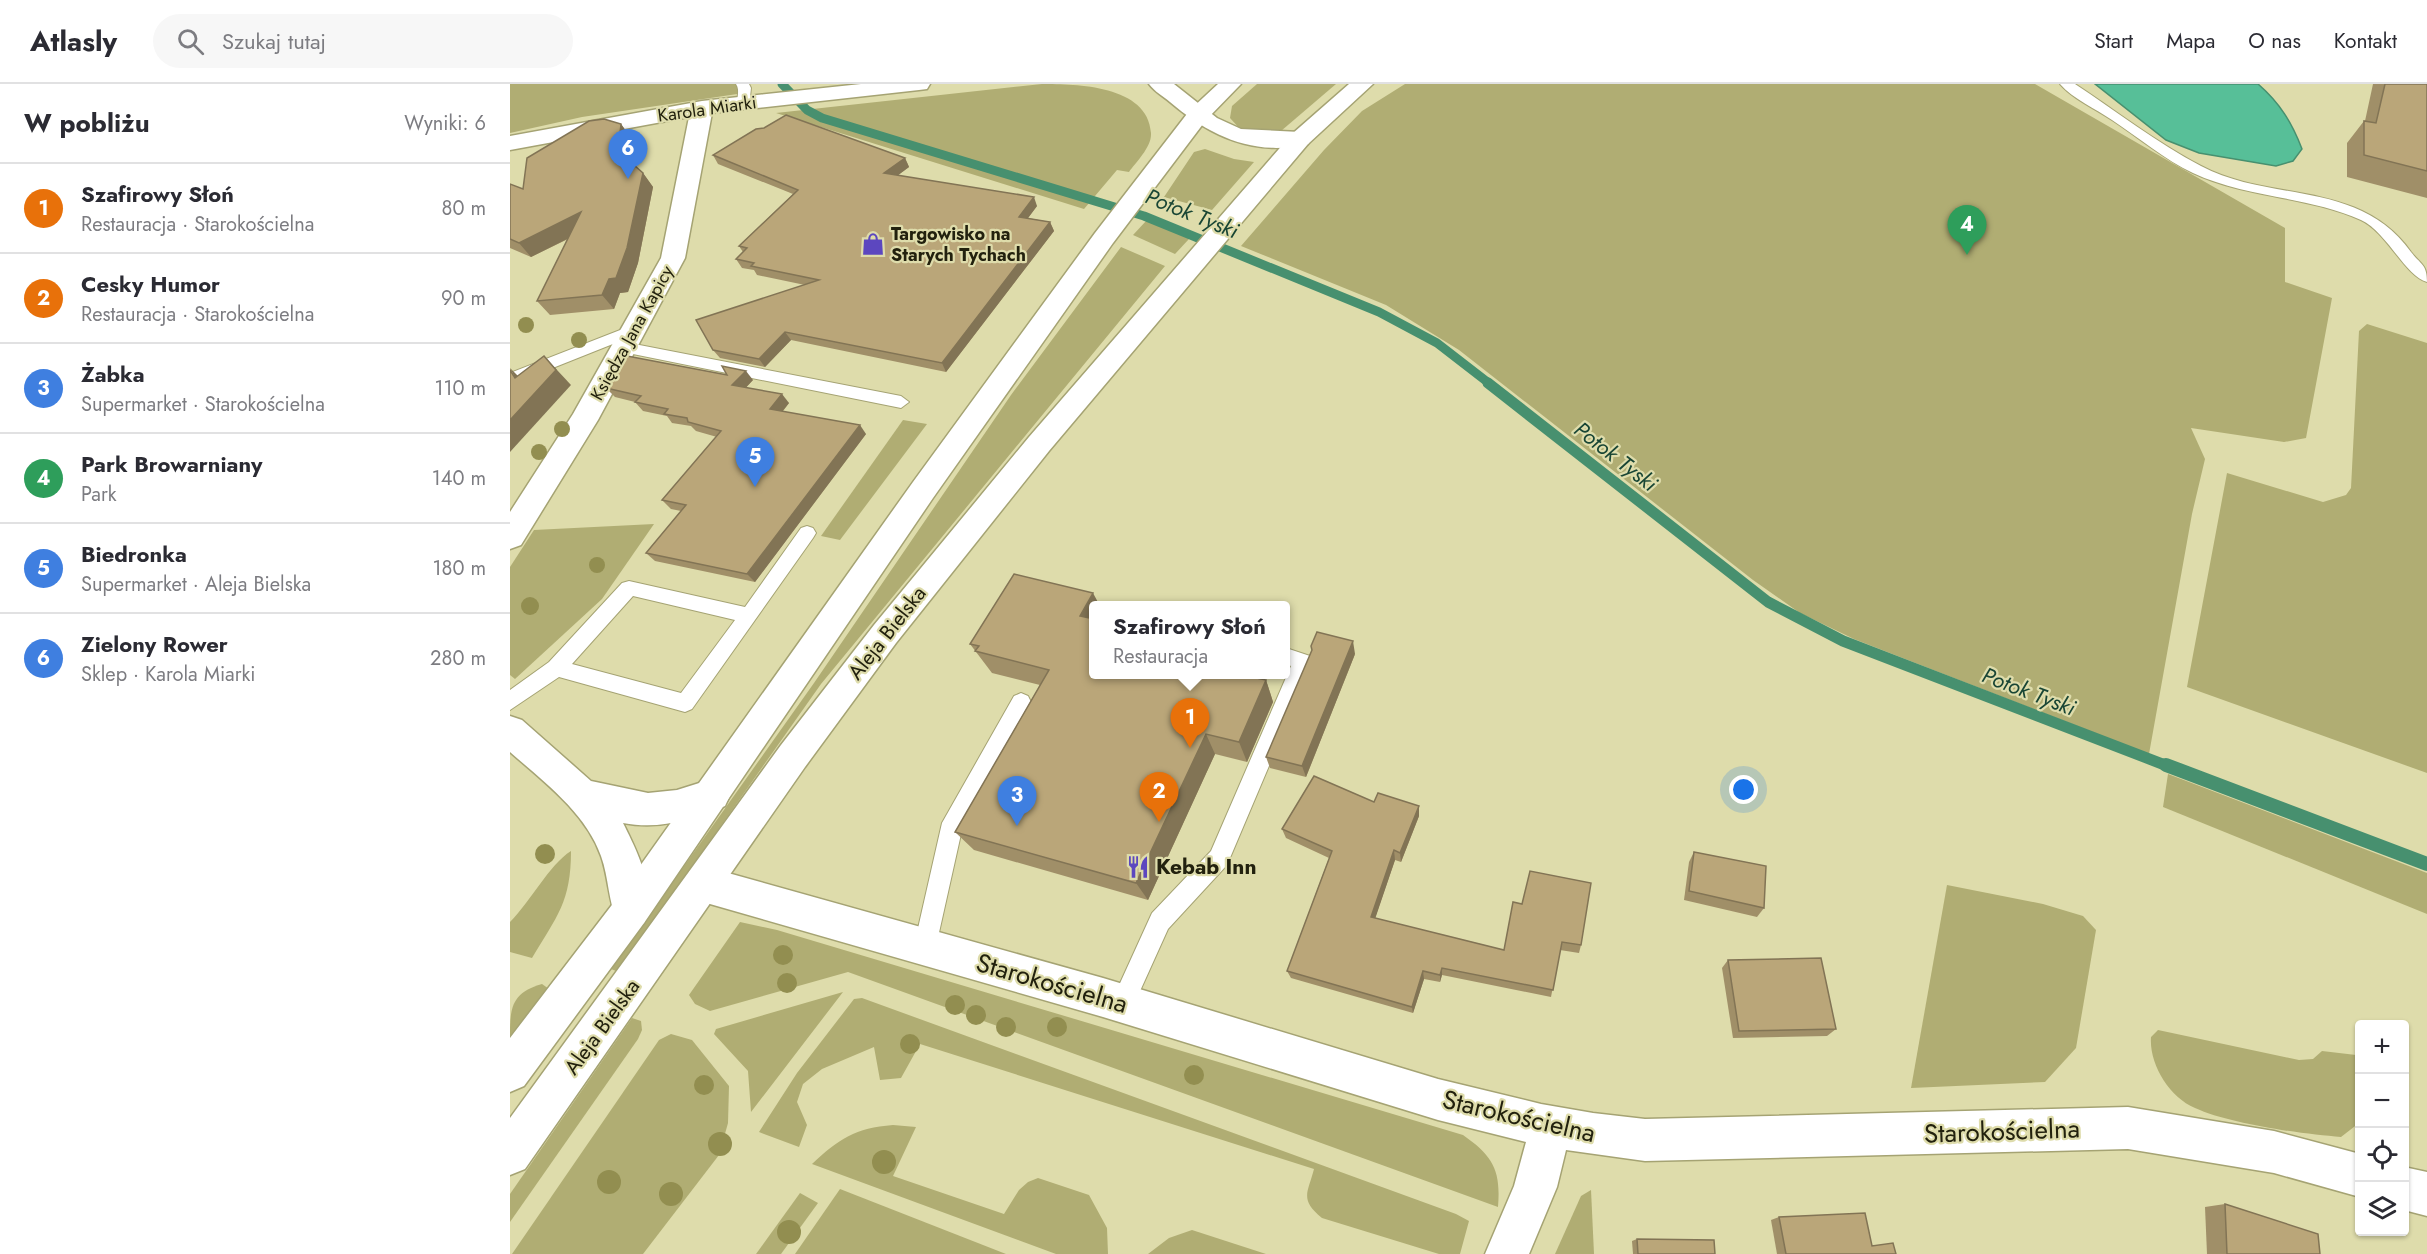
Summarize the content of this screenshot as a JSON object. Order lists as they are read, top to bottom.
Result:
{
  "streets": {
    "street": [
      "Karola Miarki",
      "Księdza Jana Kapicy",
      "Aleja Bielska",
      "Starokościelna"
    ]
  },
  "crossings": [
    ["Karola Miarki", "Księdza Jana Kapicy"],
    ["Aleja Bielska", "Starokościelna"]
  ],
  "water": ["Potok Tyski"],
  "places": {
    "shop": ["Targowisko na Starych Tychach"],
    "restaurant": ["Kebab Inn"]
  },
  "page": {
    "header": "Atlasly",
    "search": "Szukaj tutaj",
    "nav": [
      "Start",
      "Mapa",
      "O nas",
      "Kontakt"
    ],
    "heading": ["W pobliżu", "Wyniki: 6"],
    "pins": [
      "6",
      "4",
      "5",
      "1",
      "2",
      "3"
    ],
    "list": [
      {
        "mark": "1",
        "name": "Szafirowy Słoń",
        "note": "Restauracja · Starokościelna",
        "value": "80 m"
      },
      {
        "mark": "2",
        "name": "Cesky Humor",
        "note": "Restauracja · Starokościelna",
        "value": "90 m"
      },
      {
        "mark": "3",
        "name": "Żabka",
        "note": "Supermarket · Starokościelna",
        "value": "110 m"
      },
      {
        "mark": "4",
        "name": "Park Browarniany",
        "note": "Park",
        "value": "140 m"
      },
      {
        "mark": "5",
        "name": "Biedronka",
        "note": "Supermarket · Aleja Bielska",
        "value": "180 m"
      },
      {
        "mark": "6",
        "name": "Zielony Rower",
        "note": "Sklep · Karola Miarki",
        "value": "280 m"
      }
    ],
    "popup": ["Szafirowy Słoń", "Restauracja"],
    "map_buttons": ["+", "−"]
  }
}
